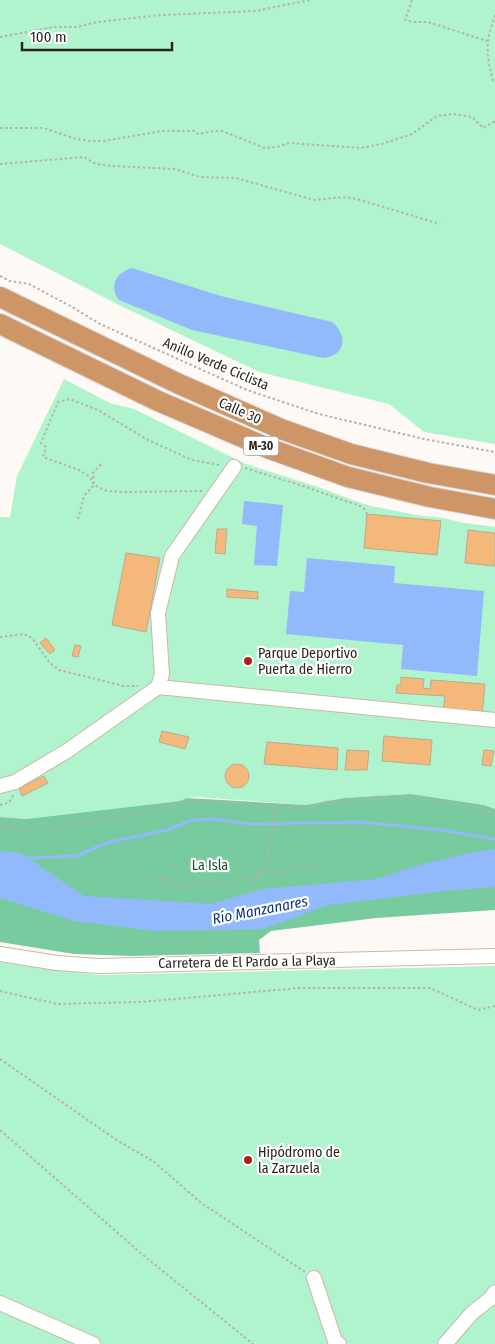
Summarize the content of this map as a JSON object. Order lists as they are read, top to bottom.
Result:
{
  "streets": {
    "highway": ["Calle 30", "M-30"],
    "street": ["Carretera de El Pardo a la Playa"],
    "path": ["Anillo Verde Ciclista"]
  },
  "water": ["Río Manzanares"],
  "parks": ["La Isla"],
  "places": ["Parque Deportivo Puerta de Hierro", "Hipódromo de la Zarzuela"],
  "scale_bar": "100 m"
}
